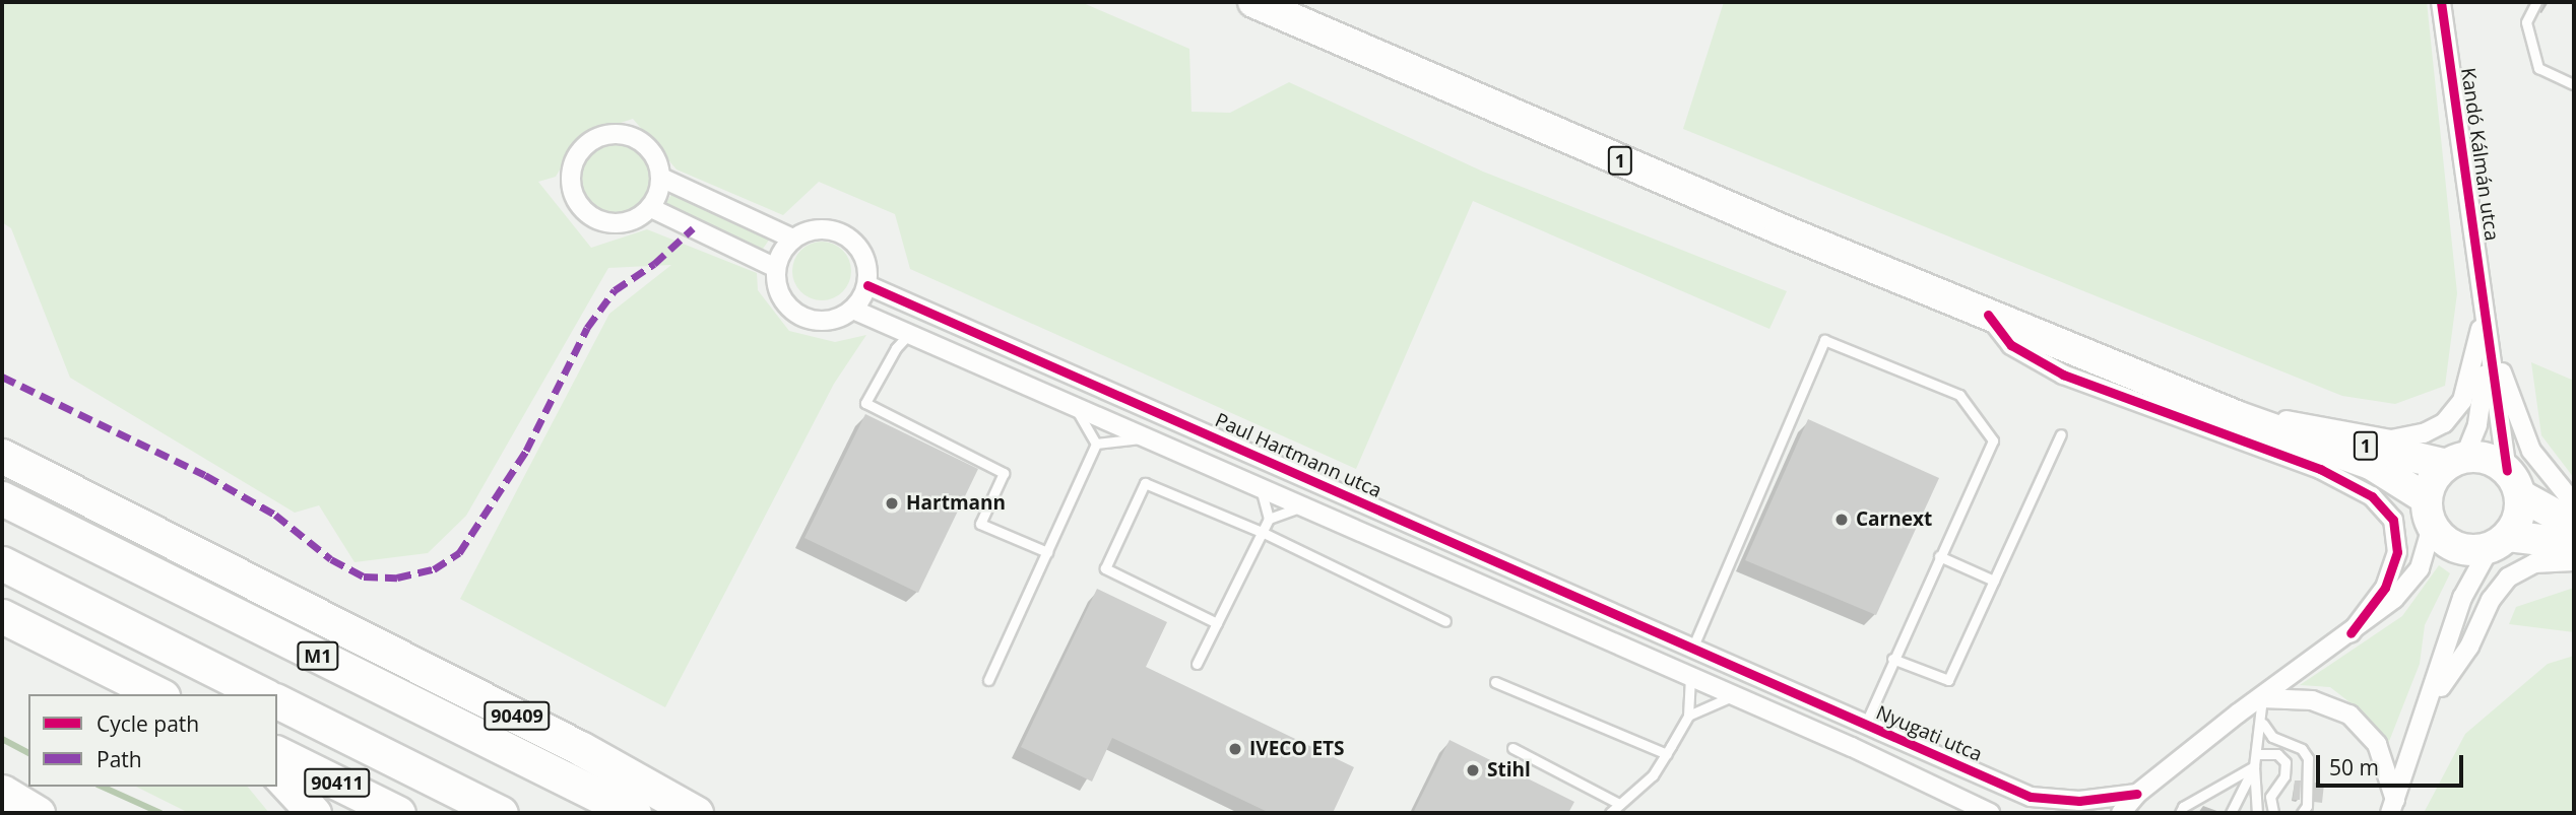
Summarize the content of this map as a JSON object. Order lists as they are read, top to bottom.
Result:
{
  "streets": {
    "highway": ["M1", "90409", "90411"],
    "main road": ["1"],
    "street": ["Kandó Kálmán utca", "Paul Hartmann utca", "Nyugati utca"]
  },
  "crossings": [
    ["Paul Hartmann utca", "Nyugati utca"]
  ],
  "places": [
    "Hartmann",
    "Carnext",
    "IVECO ETS",
    "Stihl"
  ],
  "legend": ["Cycle path", "Path"],
  "scale_bar": "50 m"
}
